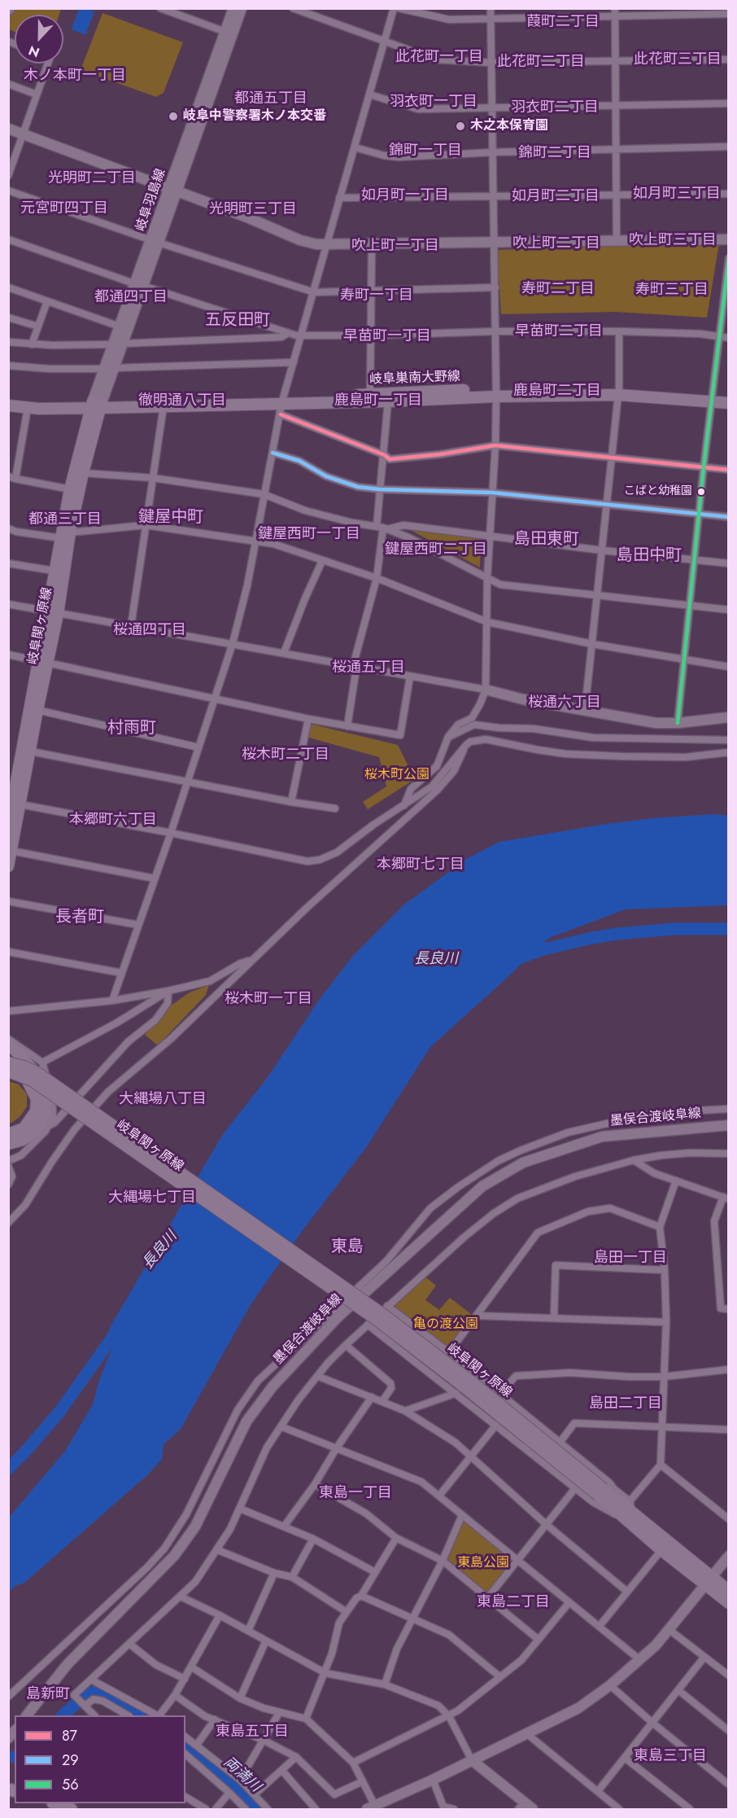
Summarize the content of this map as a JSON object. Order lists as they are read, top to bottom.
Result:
{
  "streets": {
    "main road": [
      "岐阜羽島線",
      "岐阜巣南大野線",
      "岐阜関ヶ原線",
      "墨俣合渡岐阜線"
    ]
  },
  "crossings": [
    ["岐阜羽島線", "岐阜巣南大野線"],
    ["岐阜羽島線", "岐阜関ヶ原線"],
    ["岐阜巣南大野線", "岐阜関ヶ原線"]
  ],
  "districts": [
    "葭町二丁目",
    "此花町一丁目",
    "此花町三丁目",
    "此花町二丁目",
    "木ノ本町一丁目",
    "都通五丁目",
    "羽衣町一丁目",
    "羽衣町二丁目",
    "錦町一丁目",
    "錦町二丁目",
    "光明町二丁目",
    "如月町三丁目",
    "如月町一丁目",
    "如月町二丁目",
    "元宮町四丁目",
    "光明町三丁目",
    "吹上町三丁目",
    "吹上町二丁目",
    "吹上町一丁目",
    "寿町二丁目",
    "寿町三丁目",
    "寿町一丁目",
    "都通四丁目",
    "五反田町",
    "早苗町二丁目",
    "早苗町一丁目",
    "鹿島町二丁目",
    "徹明通八丁目",
    "鹿島町一丁目",
    "鍵屋中町",
    "都通三丁目",
    "鍵屋西町一丁目",
    "島田東町",
    "鍵屋西町二丁目",
    "島田中町",
    "桜通四丁目",
    "桜通五丁目",
    "桜通六丁目",
    "村雨町",
    "桜木町二丁目",
    "本郷町六丁目",
    "本郷町七丁目",
    "長者町",
    "桜木町一丁目",
    "大縄場八丁目",
    "大縄場七丁目",
    "東島",
    "島田一丁目",
    "島田二丁目",
    "東島一丁目",
    "東島二丁目",
    "島新町",
    "東島五丁目",
    "東島三丁目"
  ],
  "water": ["長良川", "両満川"],
  "parks": ["桜木町公園", "亀の渡公園", "東島公園"],
  "places": ["岐阜中警察署木ノ本交番", "木之本保育園", "こばと幼稚園"],
  "lines": ["transit line 56", "transit line 87", "transit line 29"],
  "legend": ["87", "29", "56"],
  "north": "bottom"
}
